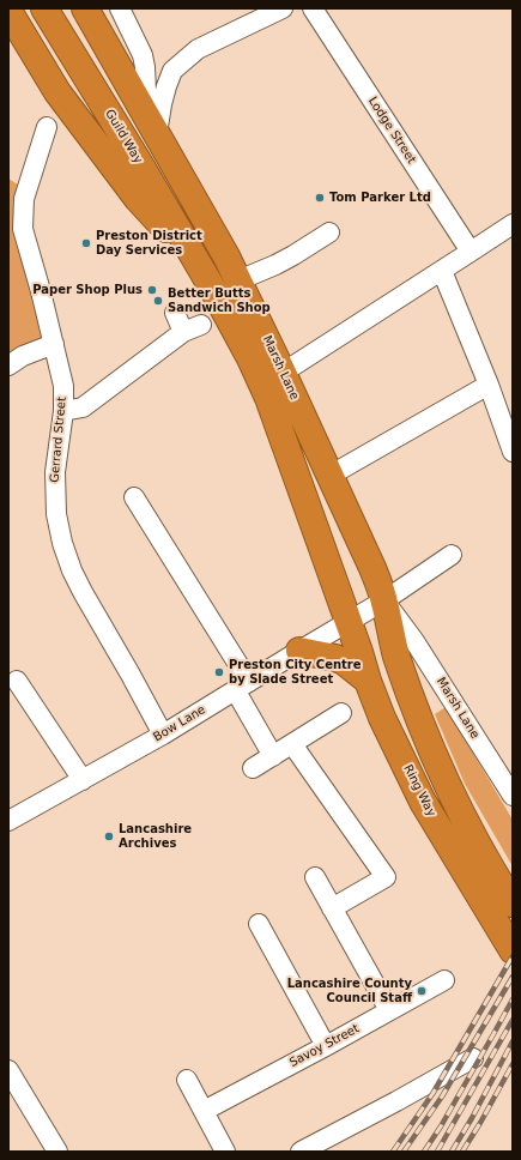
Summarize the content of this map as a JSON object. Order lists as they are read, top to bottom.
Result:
{
  "streets": {
    "highway": ["Guild Way", "Marsh Lane", "Ring Way"],
    "street": [
      "Lodge Street",
      "Gerrard Street",
      "Bow Lane",
      "Savoy Street"
    ]
  },
  "crossings": [
    ["Guild Way", "Marsh Lane"],
    ["Marsh Lane", "Bow Lane"],
    ["Marsh Lane", "Ring Way"],
    ["Gerrard Street", "Bow Lane"],
    ["Bow Lane", "Ring Way"]
  ],
  "places": [
    "Tom Parker Ltd",
    "Preston District Day Services",
    "Paper Shop Plus",
    "Better Butts Sandwich Shop",
    "Preston City Centre by Slade Street",
    "Lancashire Archives",
    "Lancashire County Council Staff"
  ]
}
